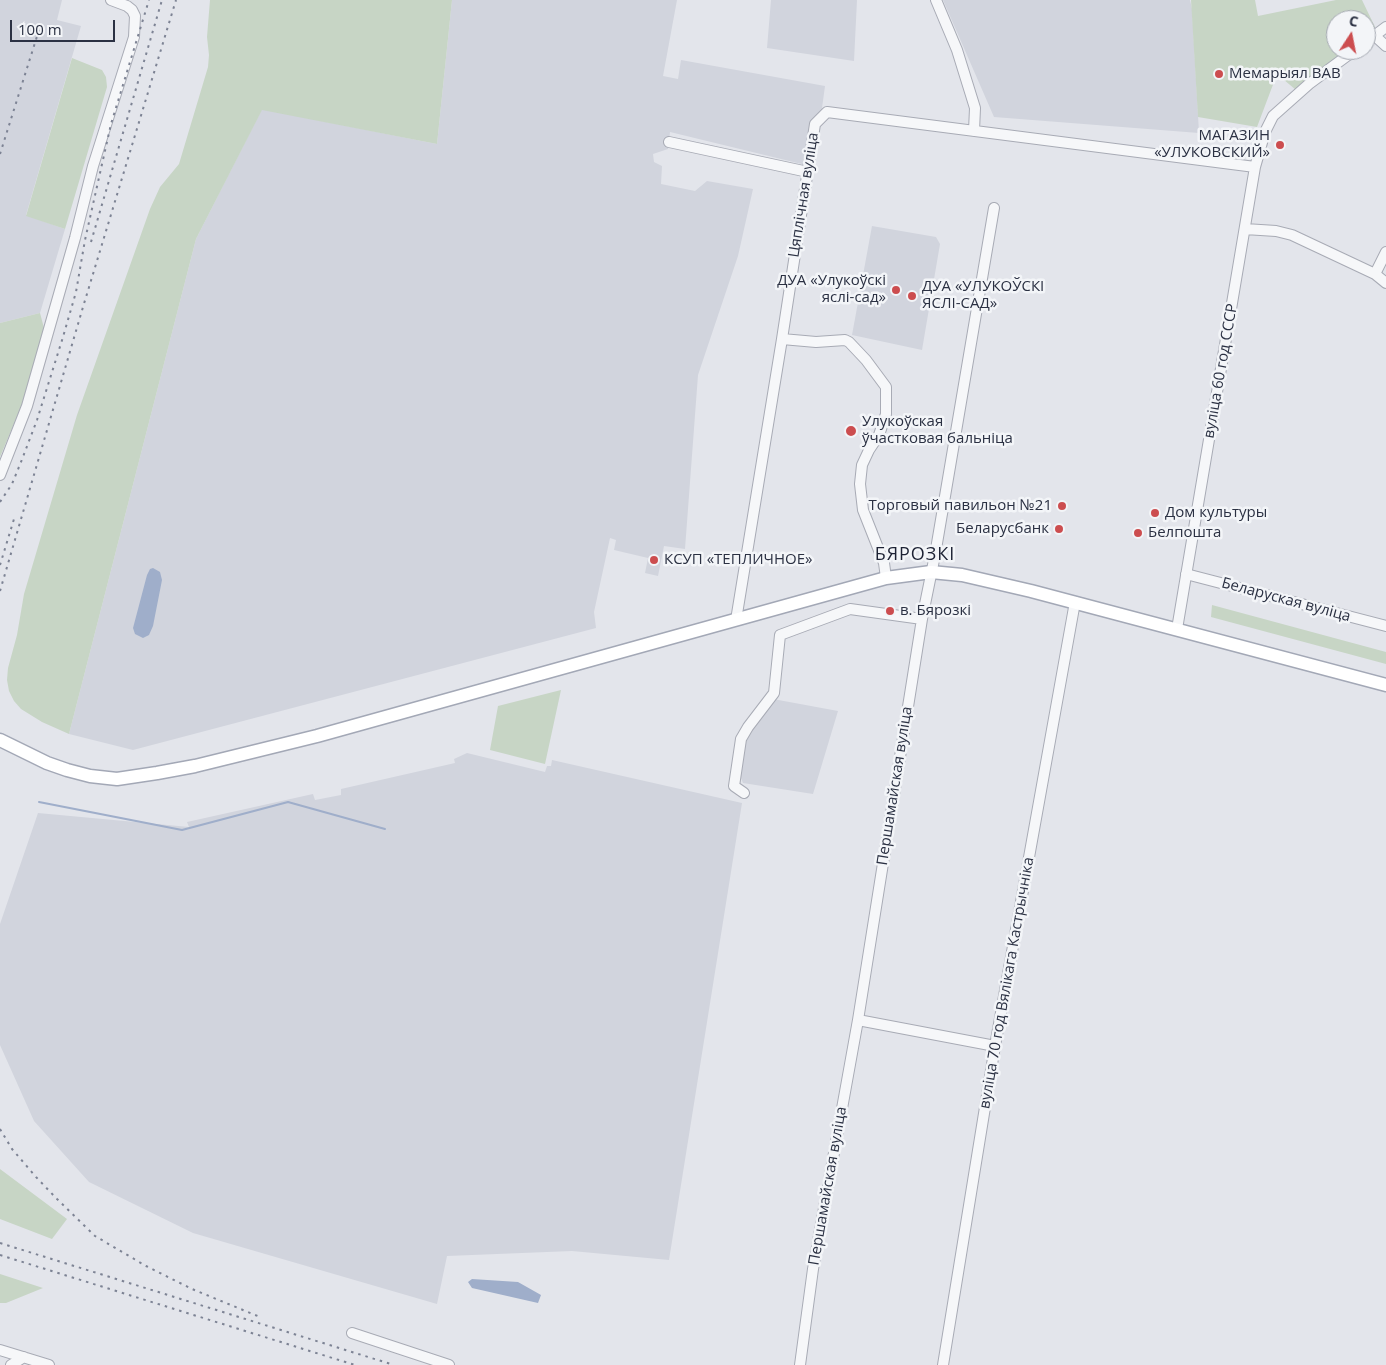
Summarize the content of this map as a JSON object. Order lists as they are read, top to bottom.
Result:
{
  "streets": {
    "street": [
      "Цяплічная вуліца",
      "вуліца 60 год СССР",
      "Беларуская вуліца",
      "Першамайская вуліца",
      "вуліца 70 год Вялікага Кастрычніка"
    ]
  },
  "crossings": [
    ["Цяплічная вуліца", "вуліца 60 год СССР"],
    ["вуліца 60 год СССР", "Беларуская вуліца"]
  ],
  "districts": ["БЯРОЗКІ"],
  "places": [
    "Мемарыял ВАВ",
    "МАГАЗИН «УЛУКОВСКИЙ»",
    "ДУА «Улукоўскі яслі-сад»",
    "ДУА «УЛУКОЎСКІ ЯСЛІ-САД»",
    "Улукоўская ўчастковая бальніца",
    "Торговый павильон №21",
    "Дом культуры",
    "Беларусбанк",
    "Белпошта",
    "КСУП «ТЕПЛИЧНОЕ»",
    "в. Бярозкі"
  ],
  "scale_bar": "100 m",
  "north": "top"
}
